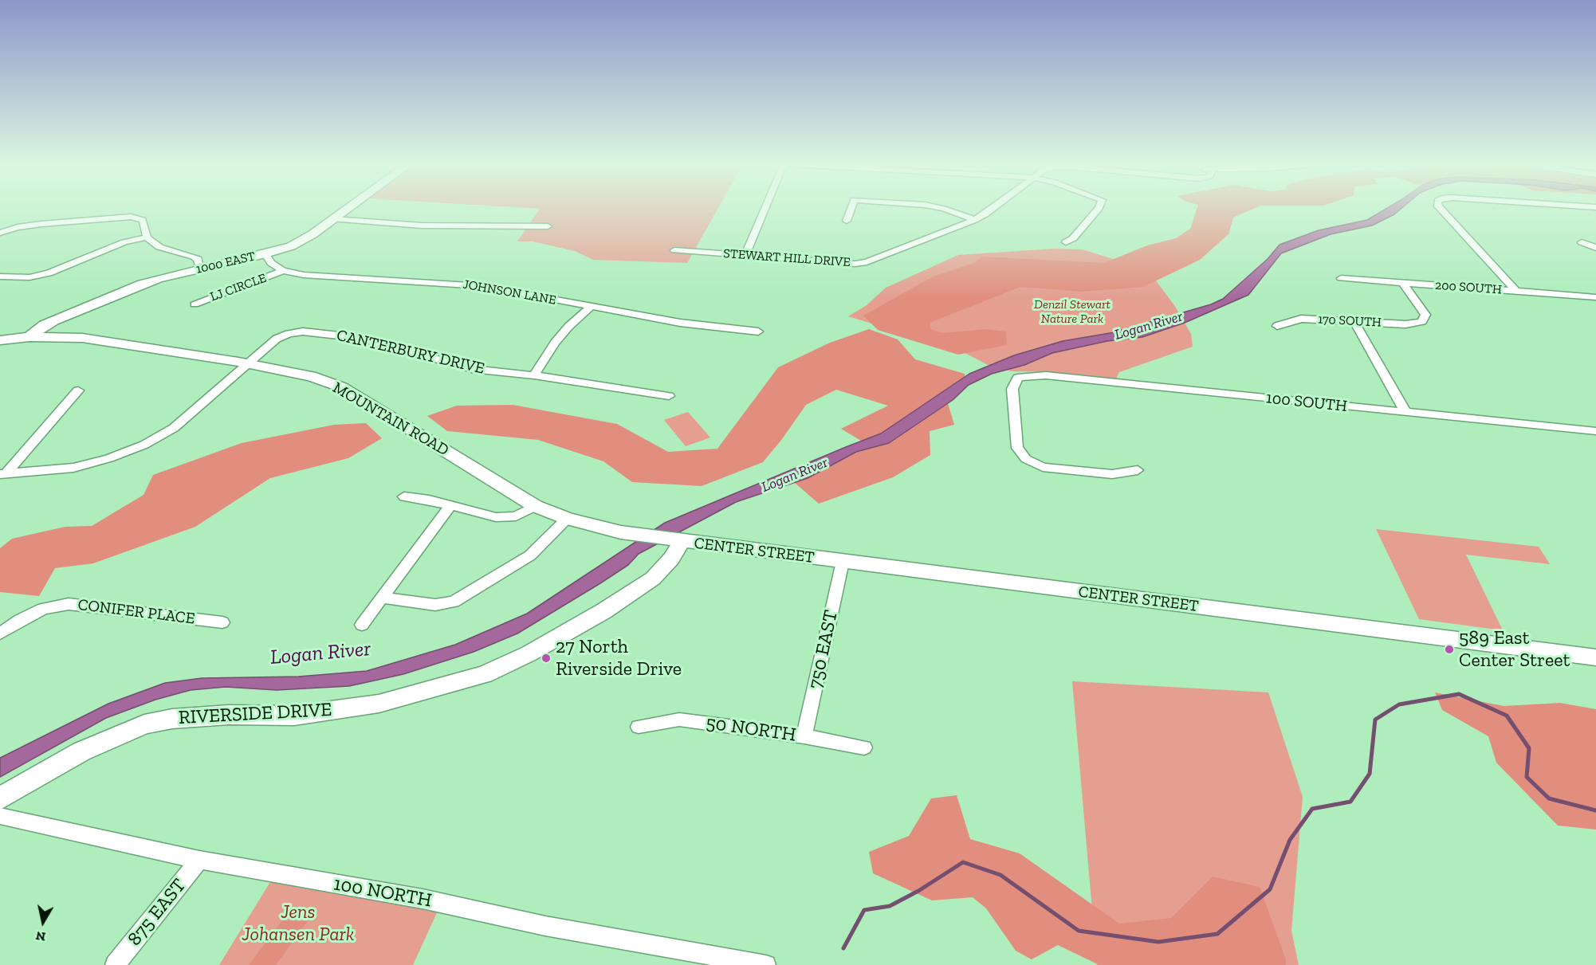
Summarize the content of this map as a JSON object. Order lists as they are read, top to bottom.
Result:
{
  "streets": {
    "street": [
      "STEWART HILL DRIVE",
      "1000 EAST",
      "LJ CIRCLE",
      "200 SOUTH",
      "JOHNSON LANE",
      "170 SOUTH",
      "CANTERBURY DRIVE",
      "100 SOUTH",
      "MOUNTAIN ROAD",
      "CENTER STREET",
      "CONIFER PLACE",
      "750 EAST",
      "RIVERSIDE DRIVE",
      "50 NORTH",
      "100 NORTH",
      "875 EAST"
    ]
  },
  "crossings": [
    ["1000 EAST", "MOUNTAIN ROAD"],
    ["LJ CIRCLE", "JOHNSON LANE"],
    ["200 SOUTH", "170 SOUTH"],
    ["CANTERBURY DRIVE", "MOUNTAIN ROAD"],
    ["MOUNTAIN ROAD", "CENTER STREET"],
    ["MOUNTAIN ROAD", "RIVERSIDE DRIVE"],
    ["CENTER STREET", "750 EAST"],
    ["CENTER STREET", "RIVERSIDE DRIVE"],
    ["750 EAST", "50 NORTH"],
    ["100 NORTH", "875 EAST"]
  ],
  "water": ["Logan River"],
  "parks": ["Denzil Stewart Nature Park", "Jens Johansen Park"],
  "places": ["589 East Center Street", "27 North Riverside Drive"],
  "north": "bottom"
}
